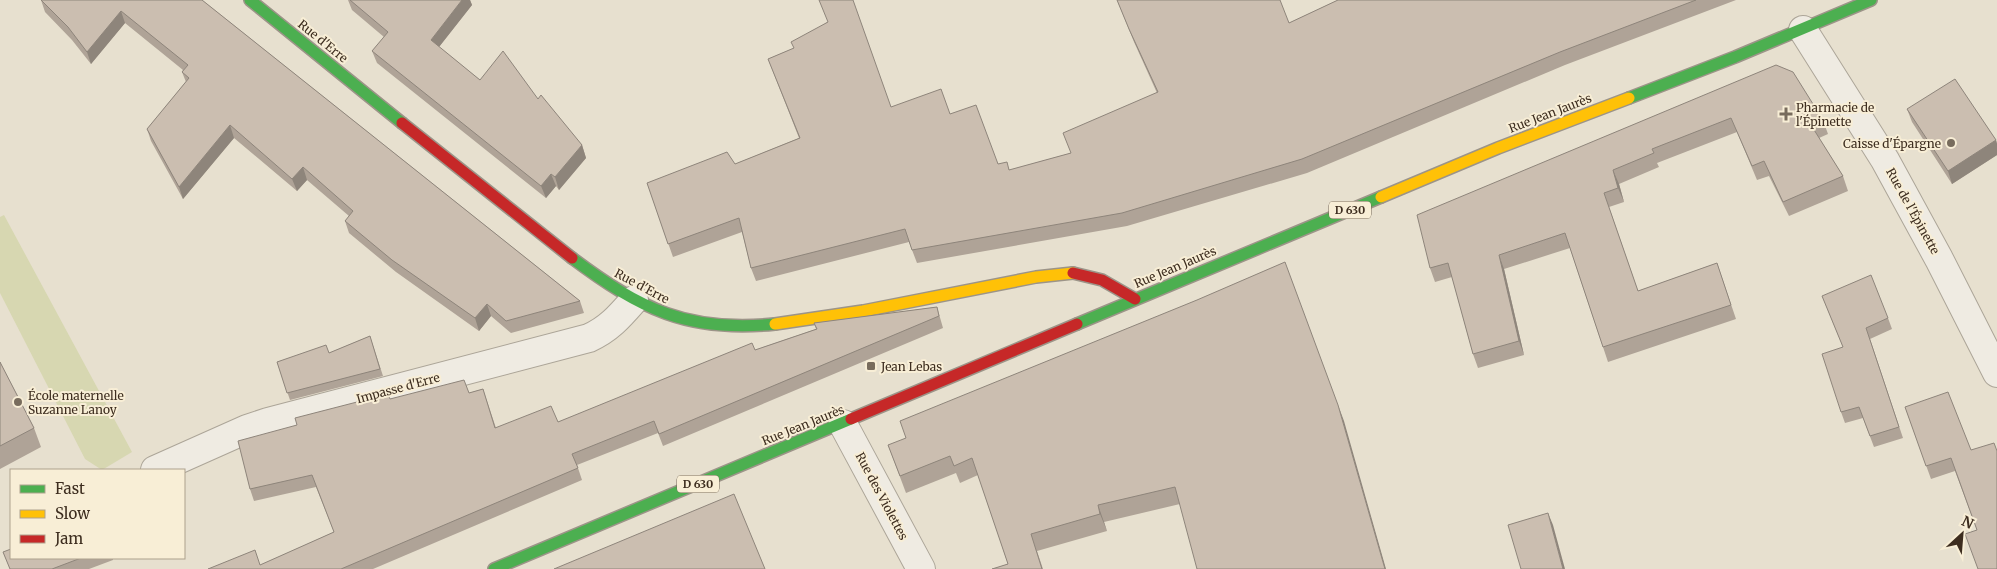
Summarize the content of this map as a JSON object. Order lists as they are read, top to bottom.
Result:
{
  "streets": {
    "main road": ["Rue d'Erre", "Rue Jean Jaurès", "D 630"],
    "street": ["Rue de l'Épinette", "Impasse d'Erre", "Rue des Violettes"]
  },
  "crossings": [
    ["Rue d'Erre", "Rue Jean Jaurès"],
    ["Rue d'Erre", "Impasse d'Erre"],
    ["Rue Jean Jaurès", "Rue de l'Épinette"],
    ["Rue Jean Jaurès", "Rue des Violettes"]
  ],
  "places": {
    "health": ["Pharmacie de l'Épinette"],
    "other": ["Caisse d'Épargne", "École maternelle Suzanne Lanoy"],
    "transit": ["Jean Lebas"]
  },
  "legend": ["Fast", "Slow", "Jam"],
  "north": "top right"
}
